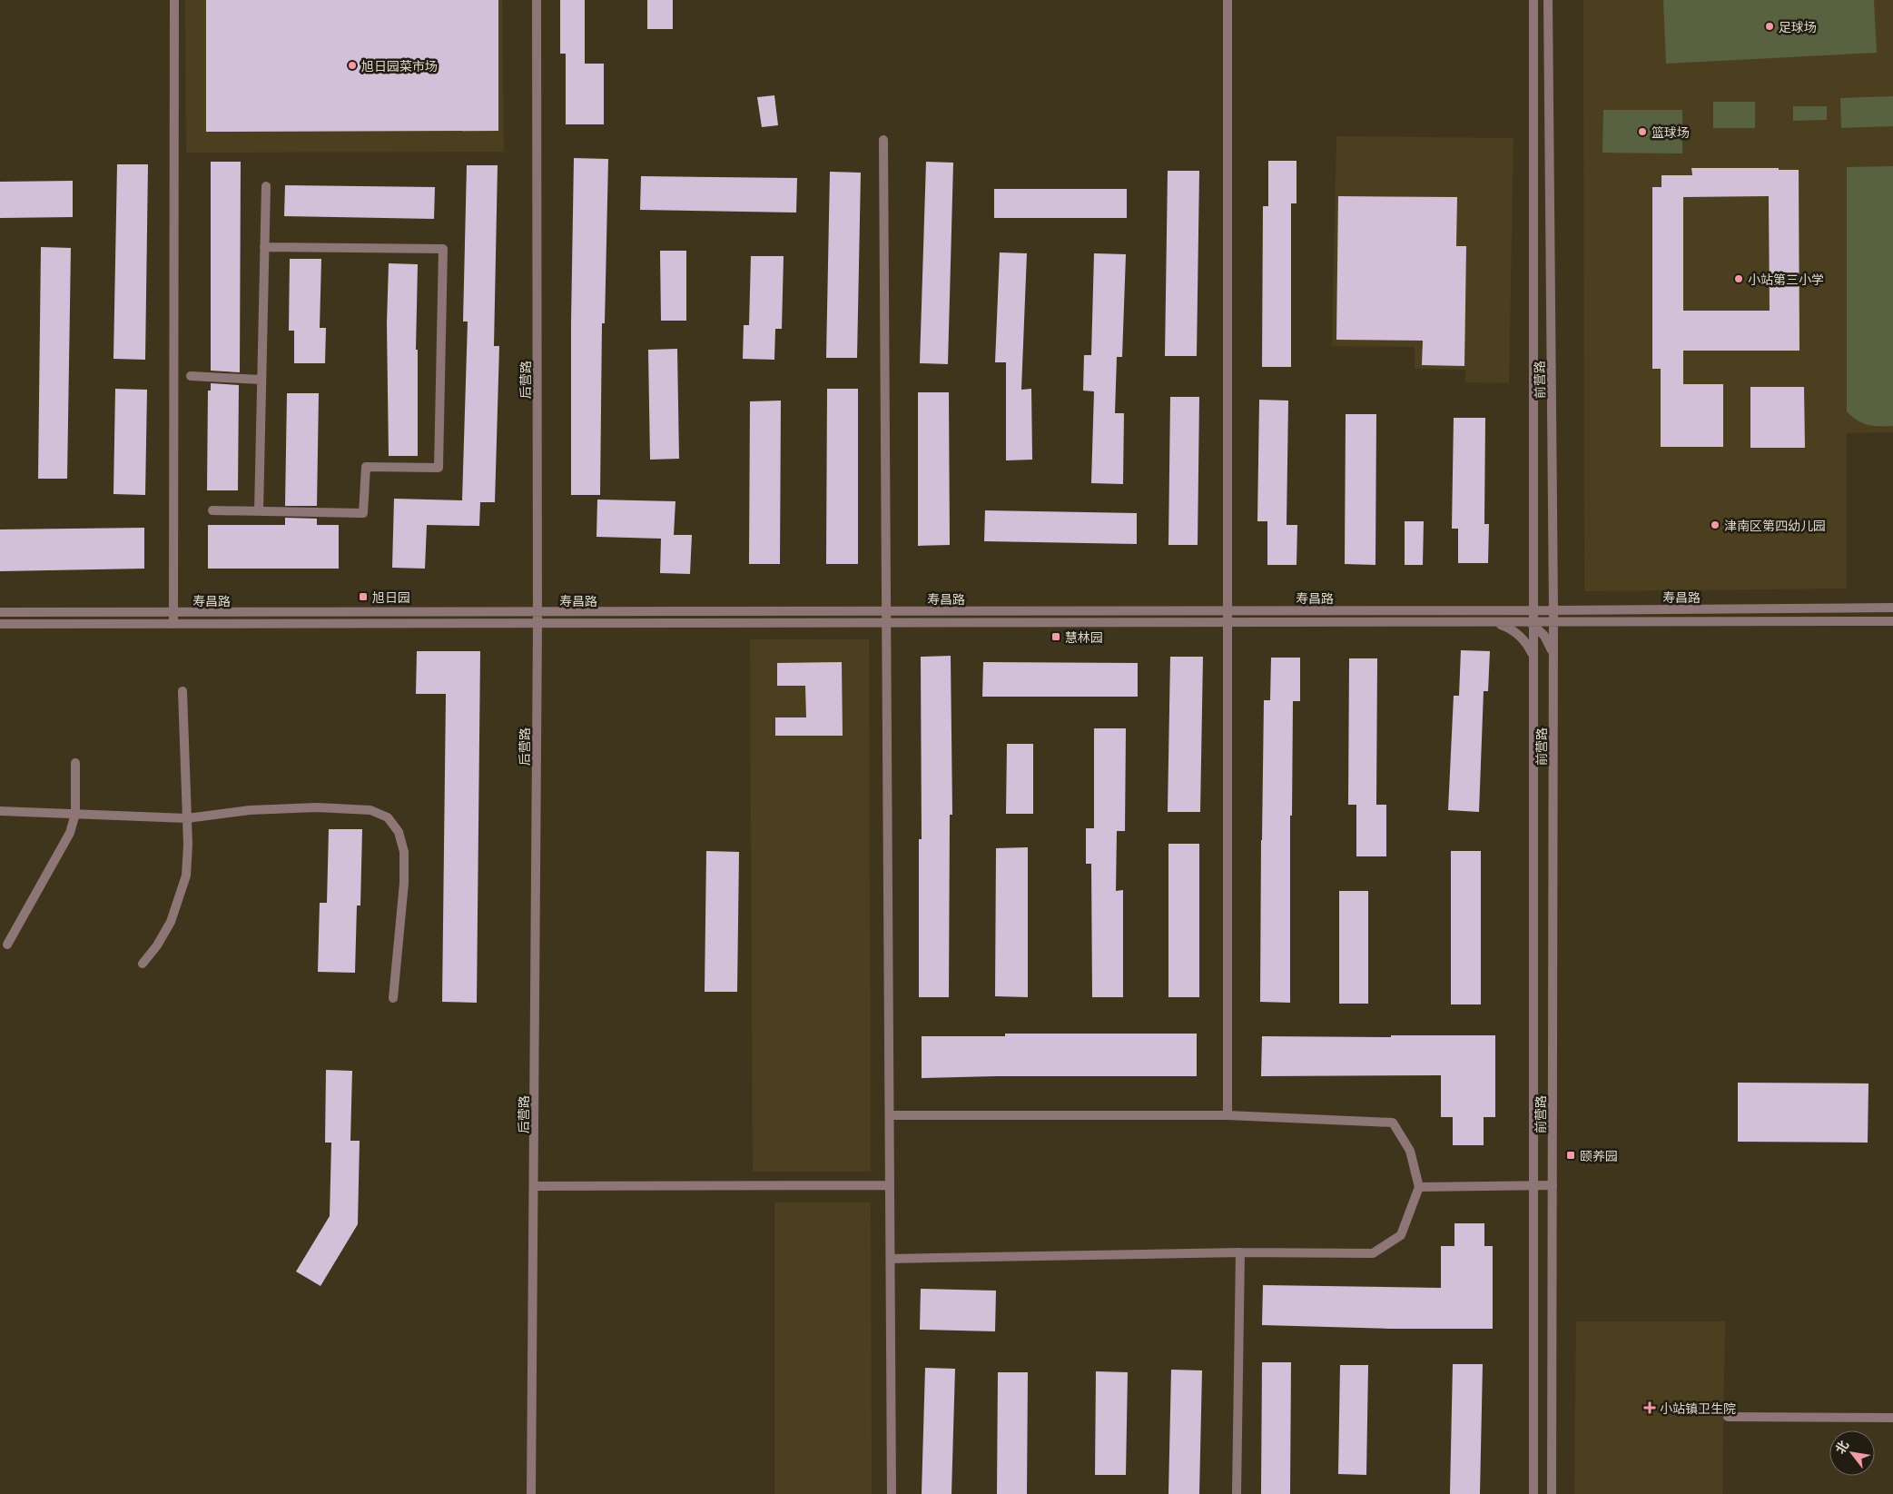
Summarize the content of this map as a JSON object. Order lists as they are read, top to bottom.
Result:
{
  "streets": {
    "street": ["后营路", "前营路", "寿昌路"]
  },
  "crossings": [
    ["后营路", "寿昌路"],
    ["前营路", "寿昌路"]
  ],
  "places": {
    "other": [
      "足球场",
      "旭日园菜市场",
      "篮球场",
      "小站第三小学",
      "津南区第四幼儿园"
    ],
    "transit": ["旭日园", "慧林园", "颐养园"],
    "health": ["小站镇卫生院"]
  },
  "north": "top left"
}
